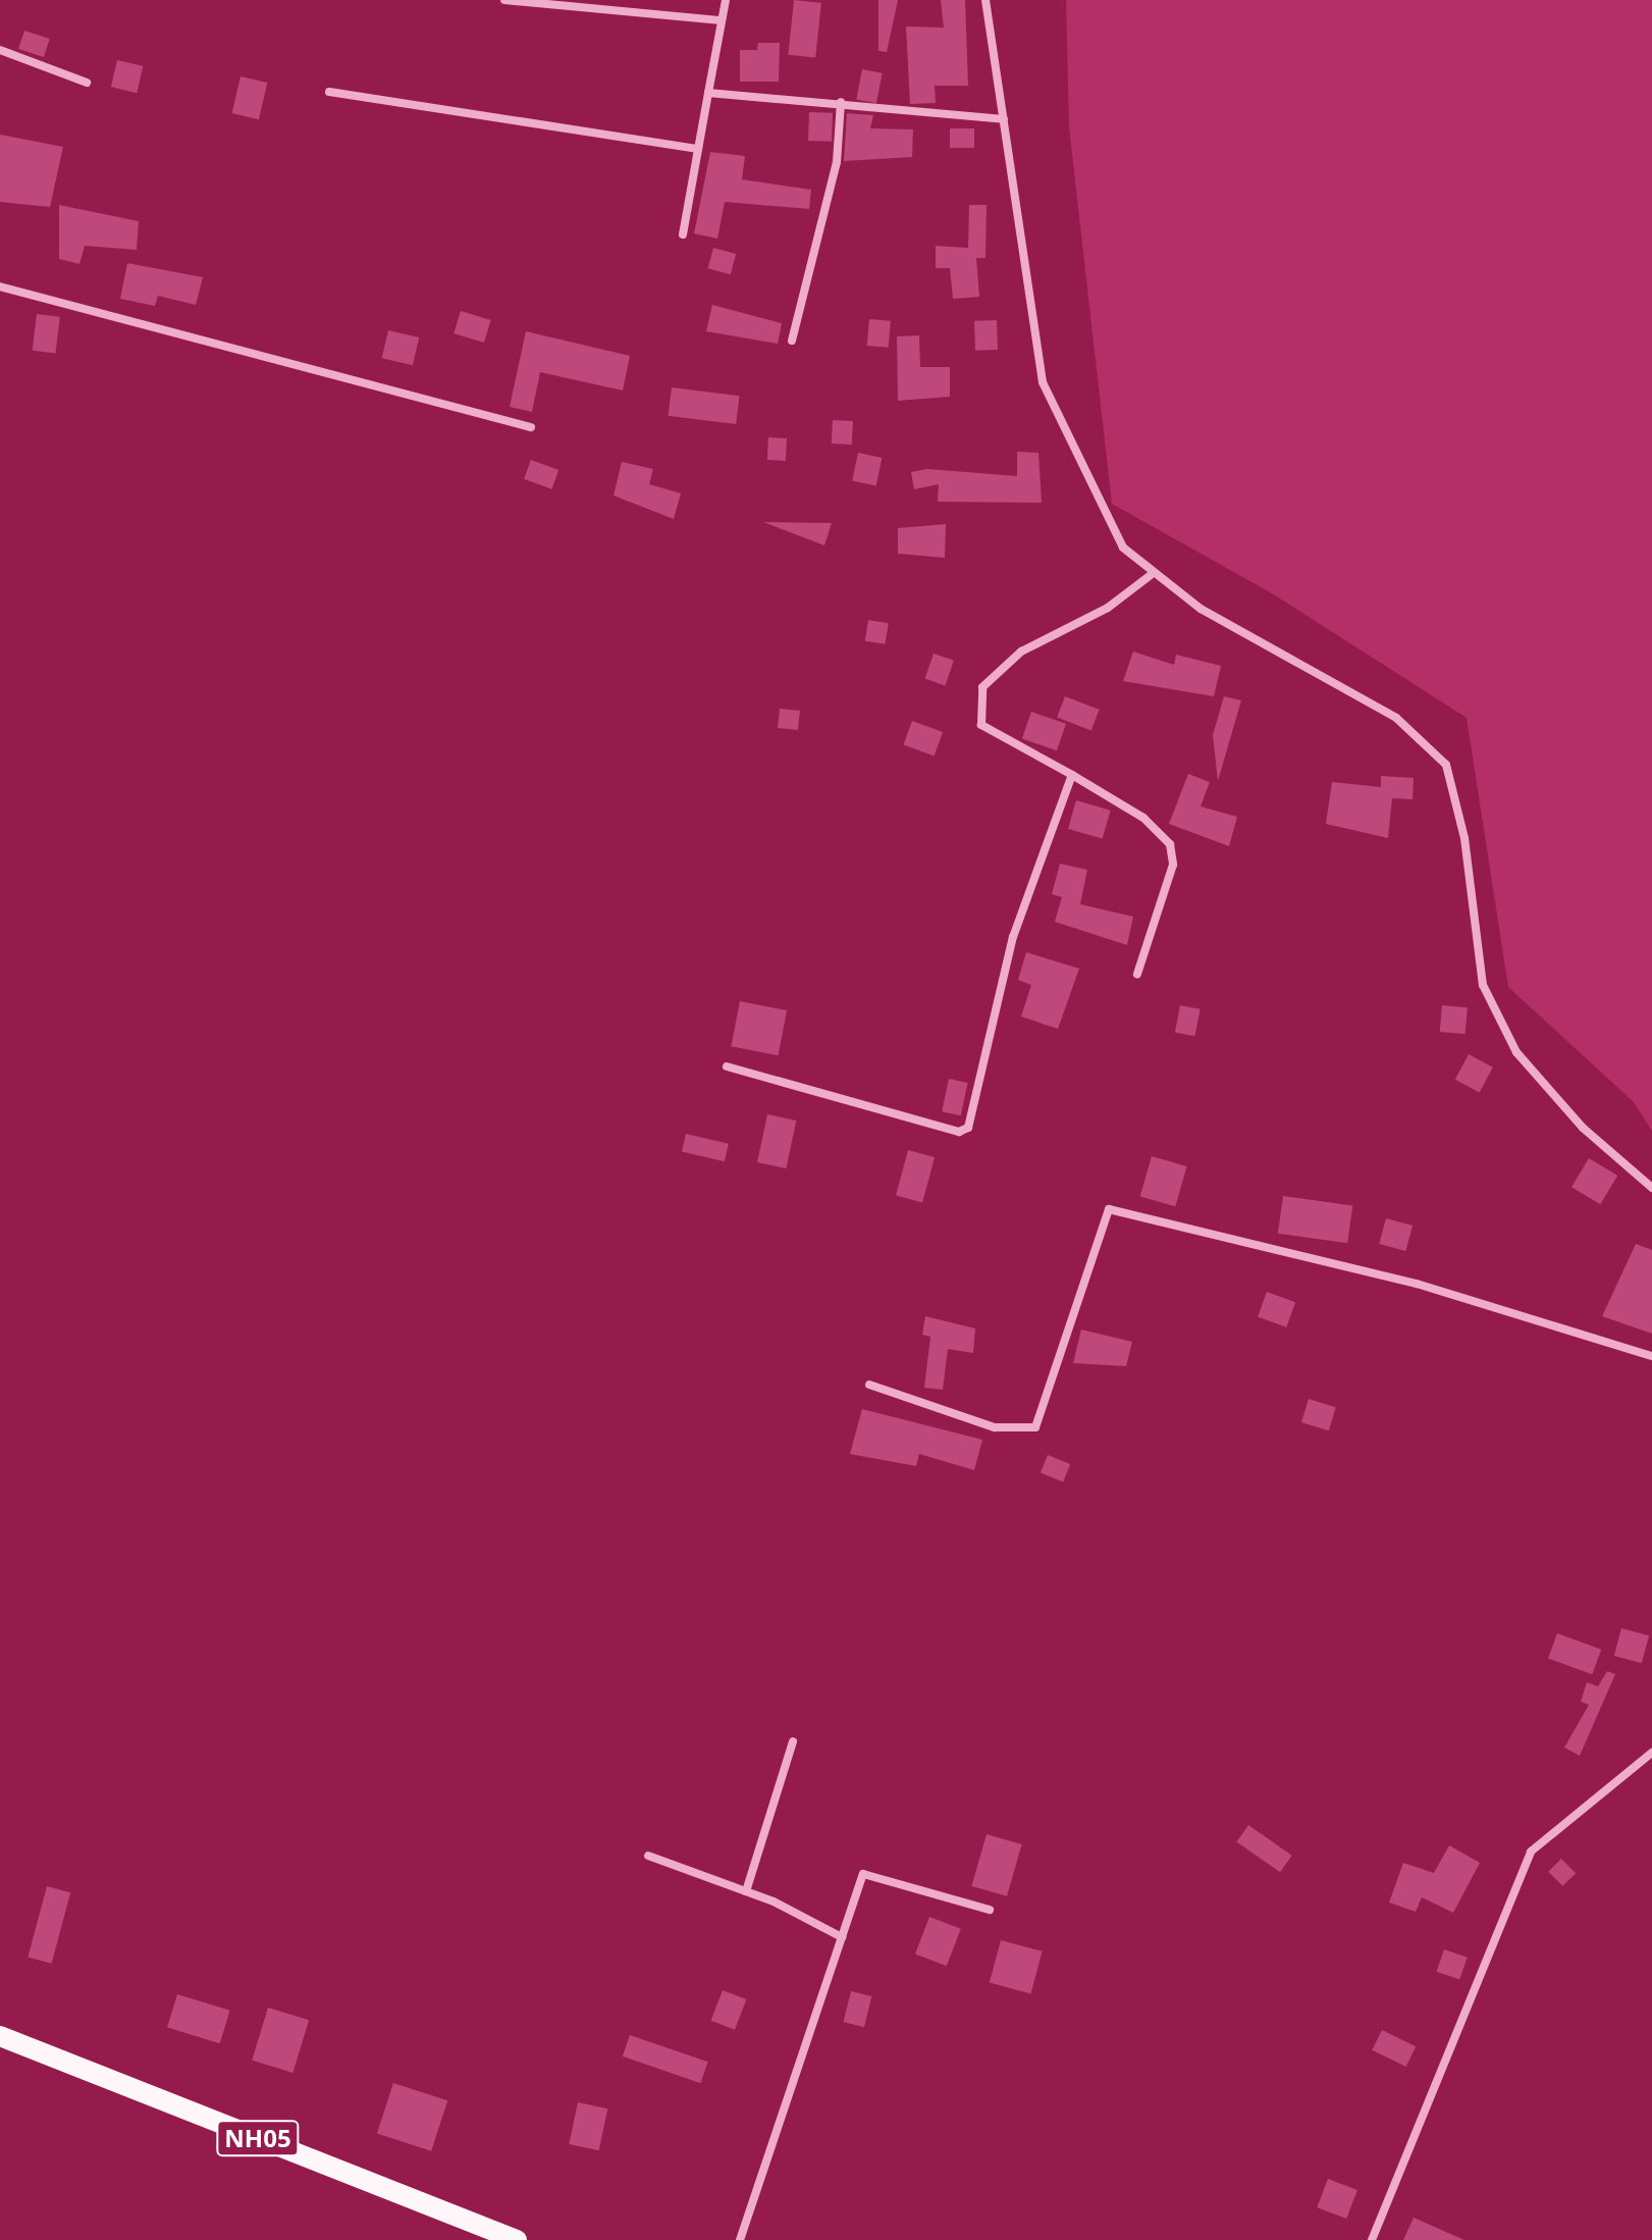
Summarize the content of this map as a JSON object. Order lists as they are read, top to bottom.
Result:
{
  "streets": {
    "main road": ["NH05"]
  }
}
